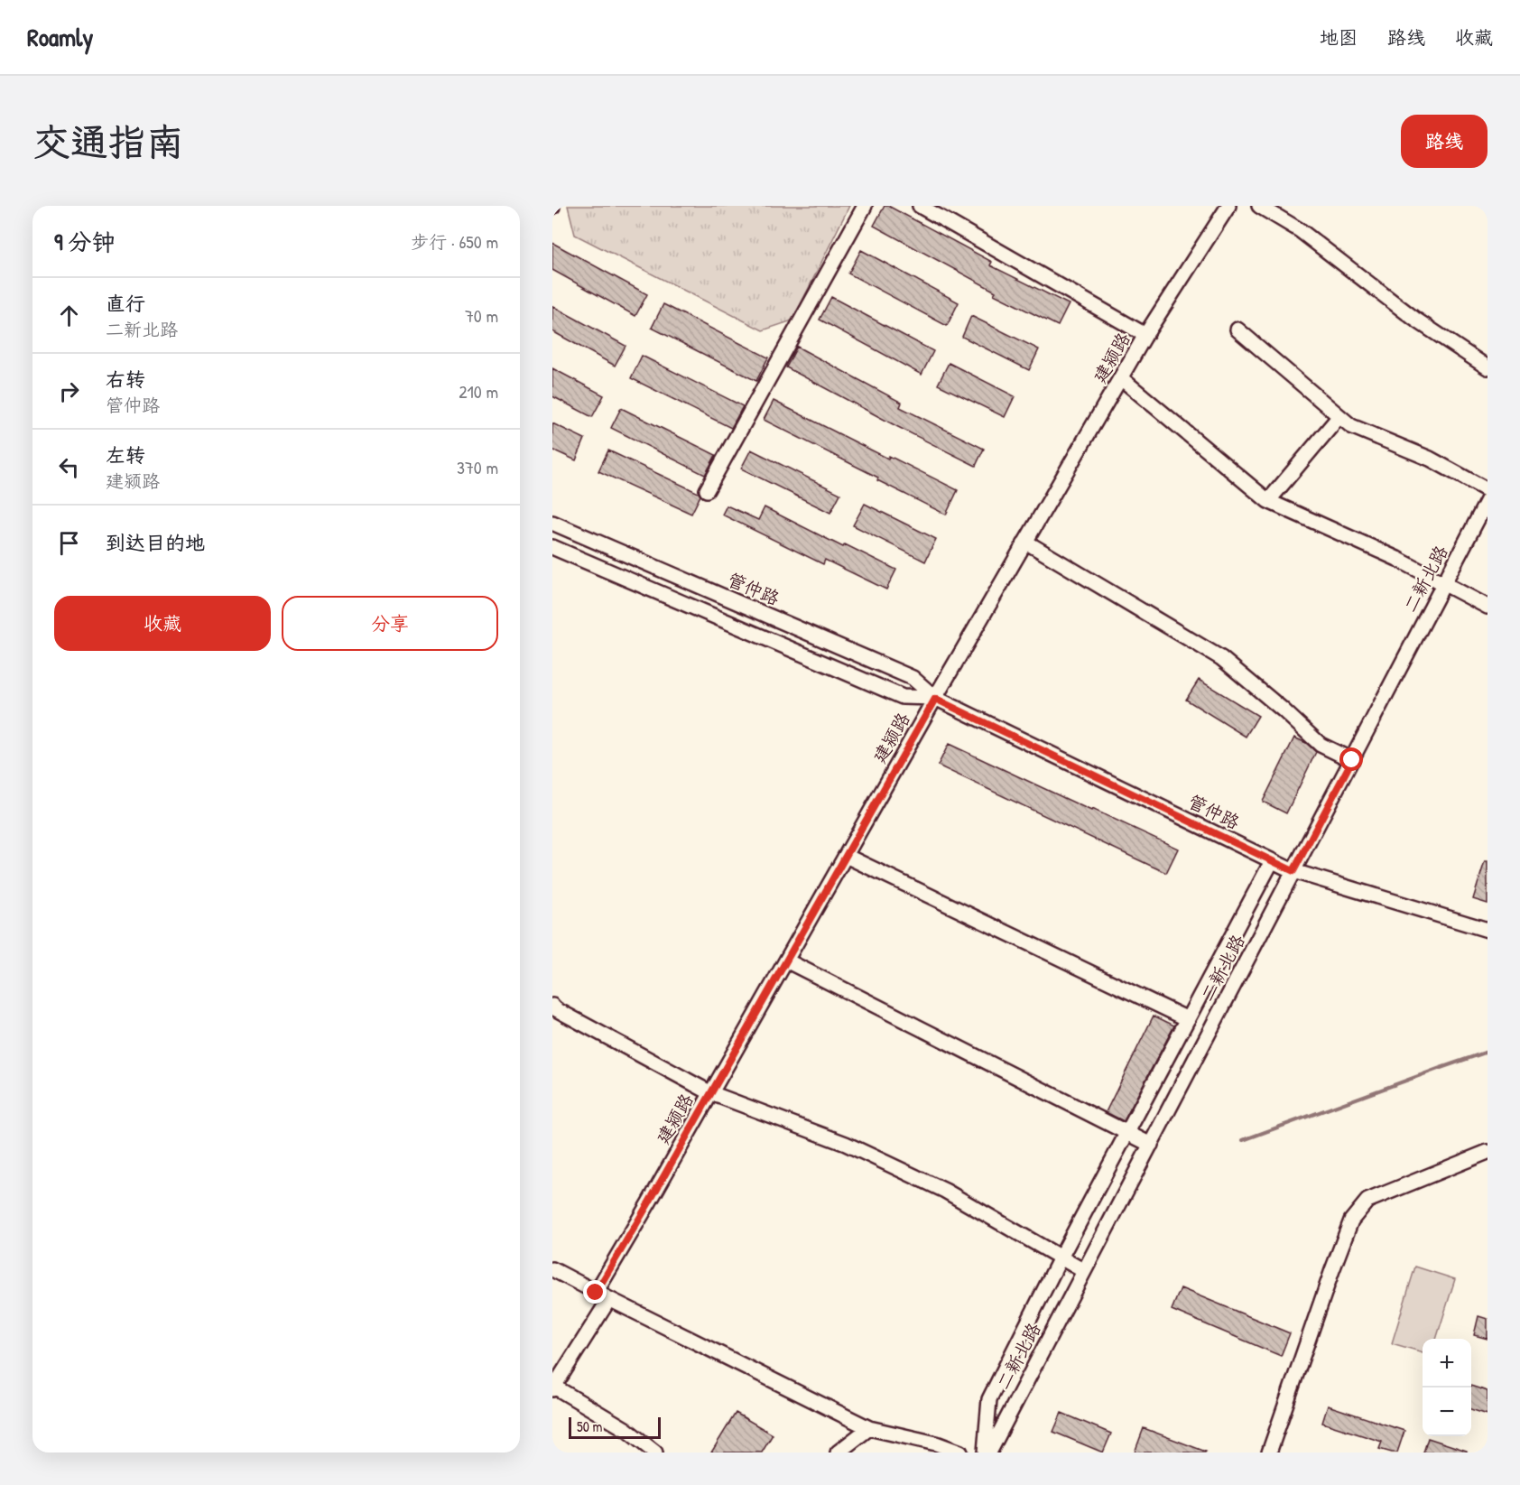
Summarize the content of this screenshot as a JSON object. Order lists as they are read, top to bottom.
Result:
{
  "streets": {
    "street": ["建颍路", "二新北路", "管仲路"]
  },
  "crossings": [
    ["建颍路", "管仲路"],
    ["二新北路", "管仲路"]
  ],
  "scale_bar": "50 m",
  "page": {
    "header": "Roamly",
    "nav": ["地图", "路线", "收藏"],
    "buttons": [
      "路线",
      ["收藏", "分享"]
    ],
    "title": "交通指南",
    "heading": ["9 分钟", "步行 · 650 m"],
    "list": [
      ["直行", "二新北路", "70 m"],
      ["右转", "管仲路", "210 m"],
      ["左转", "建颍路", "370 m"],
      "到达目的地"
    ],
    "map_buttons": ["+", "−"],
    "scale": "50 m"
  }
}
